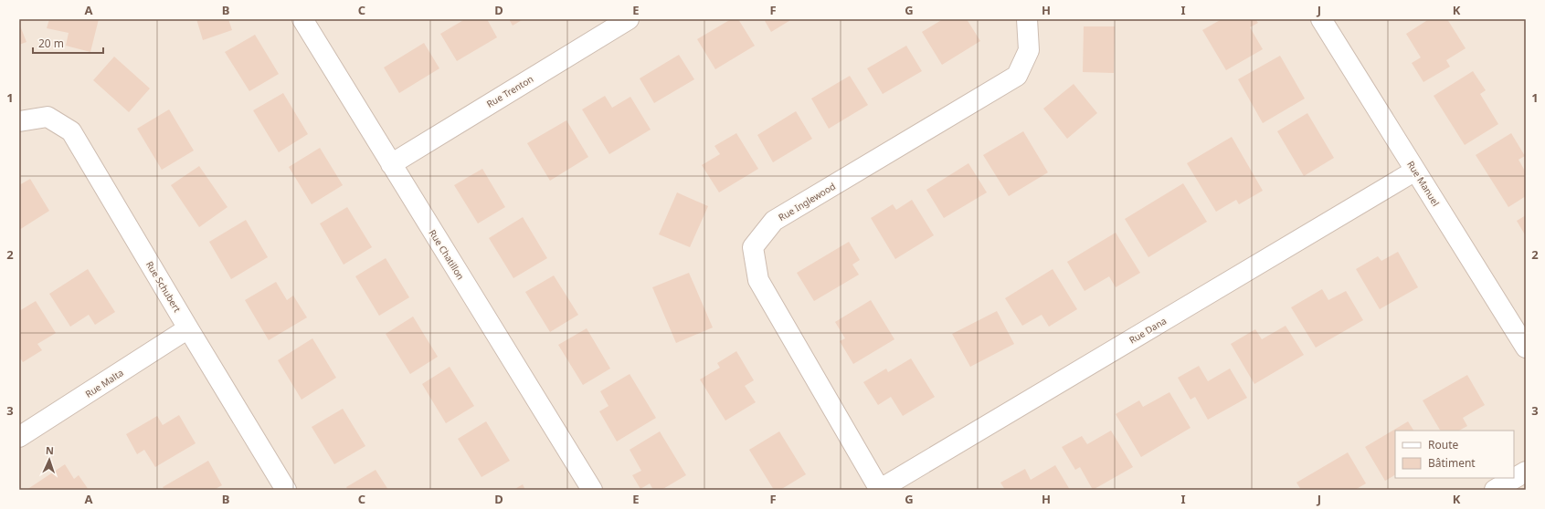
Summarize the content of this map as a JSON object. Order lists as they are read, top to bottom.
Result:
{
  "streets": {
    "street": [
      "Rue Trenton",
      "Rue Manuel",
      "Rue Inglewood",
      "Rue Chatillon",
      "Rue Schubert",
      "Rue Dana",
      "Rue Malta"
    ]
  },
  "crossings": [
    ["Rue Trenton", "Rue Chatillon"],
    ["Rue Manuel", "Rue Dana"],
    ["Rue Inglewood", "Rue Dana"],
    ["Rue Schubert", "Rue Malta"]
  ],
  "legend": ["Route", "Bâtiment"],
  "scale_bar": "20 m",
  "north": "top",
  "grid": {
    "columns": [
      "A",
      "B",
      "C",
      "D",
      "E",
      "F",
      "G",
      "H",
      "I",
      "J",
      "K"
    ],
    "rows": ["1", "2", "3"]
  }
}
